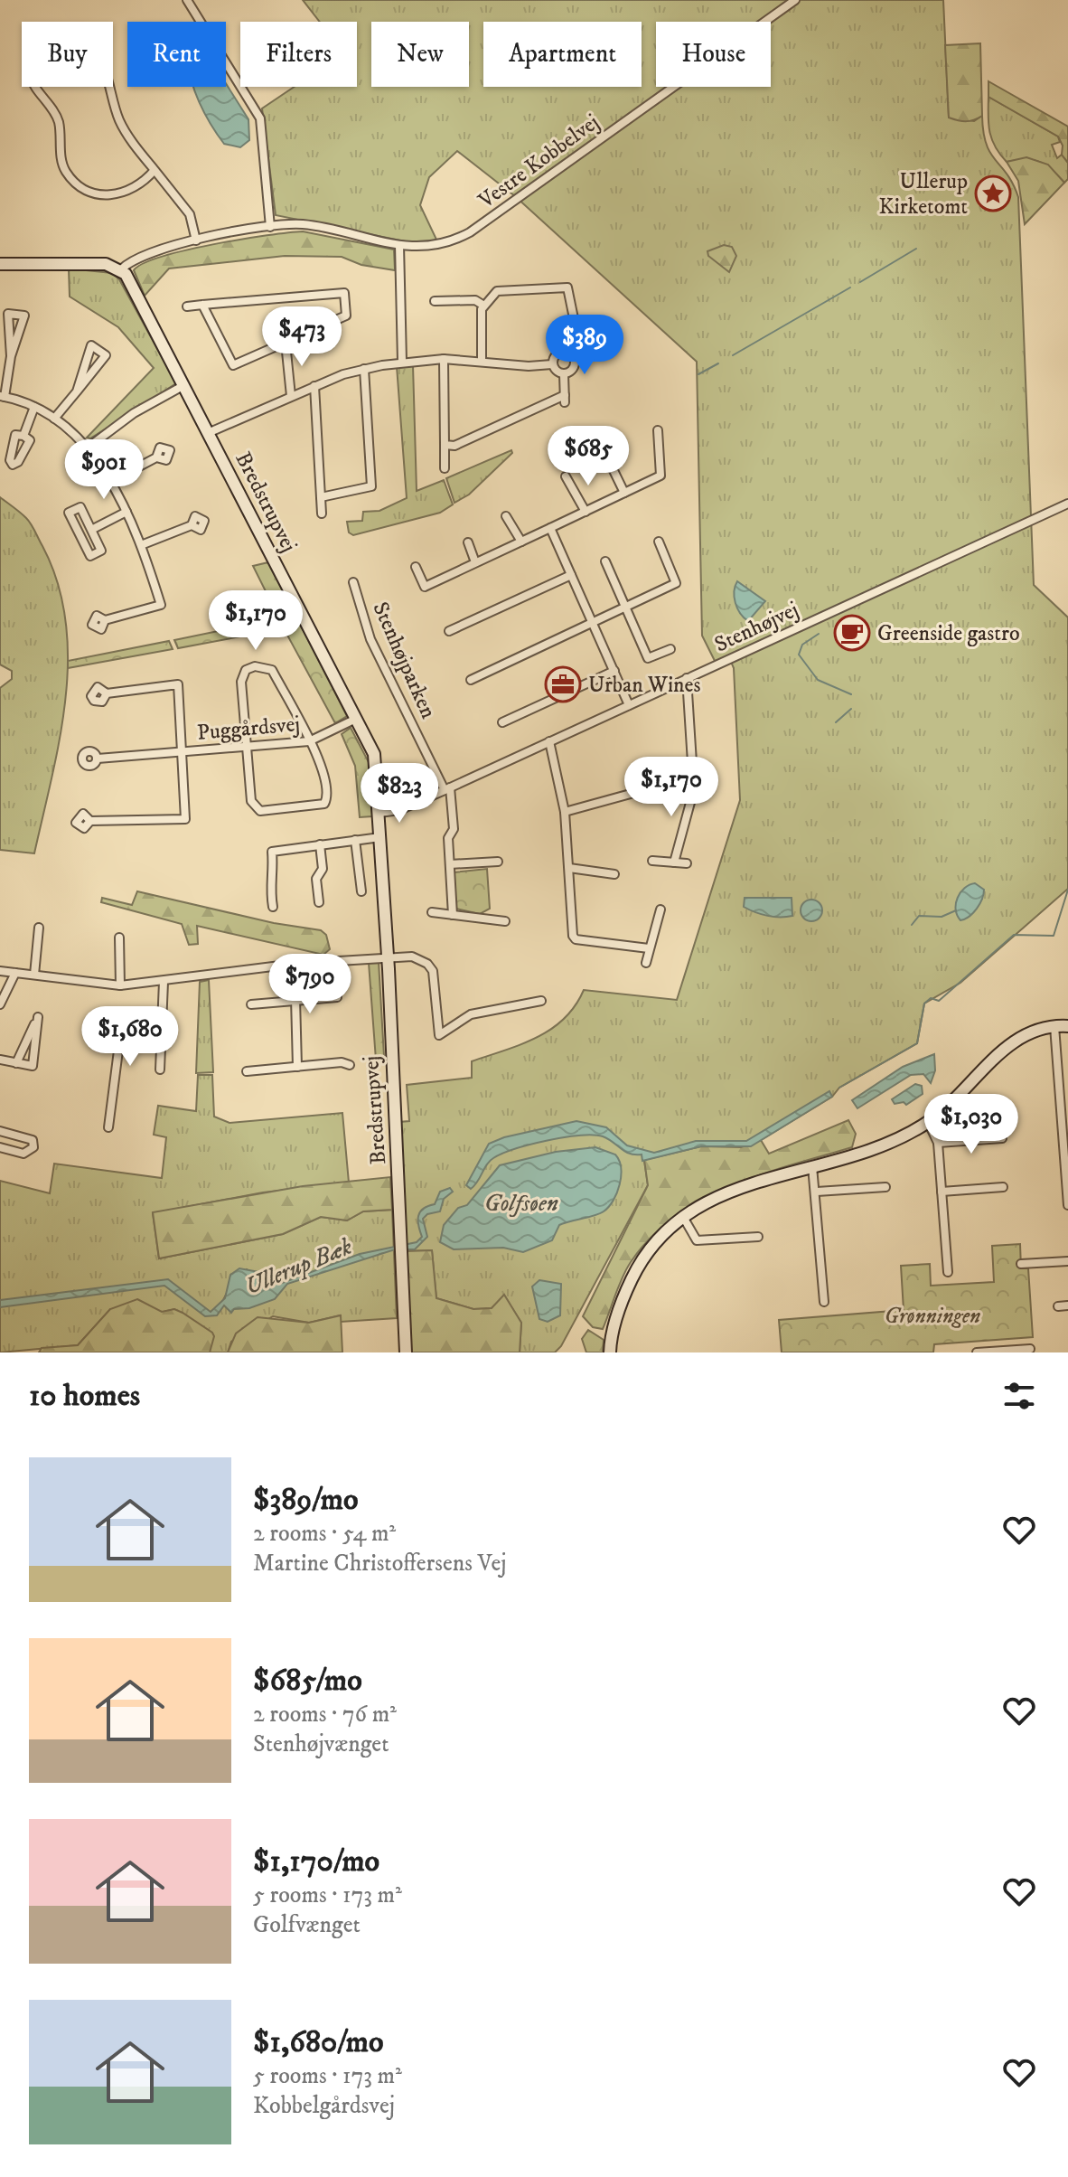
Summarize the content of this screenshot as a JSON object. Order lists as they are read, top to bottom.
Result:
{
  "streets": {
    "street": [
      "Vestre Kobbelvej",
      "Bredstrupvej",
      "Stenhøjvej",
      "Stenhøjparken",
      "Puggårdsvej"
    ]
  },
  "crossings": [
    ["Vestre Kobbelvej", "Bredstrupvej"],
    ["Bredstrupvej", "Stenhøjvej"],
    ["Bredstrupvej", "Puggårdsvej"],
    ["Stenhøjvej", "Stenhøjparken"]
  ],
  "water": ["Golfsøen", "Ullerup Bæk"],
  "parks": ["Grønningen"],
  "places": {
    "place": ["Ullerup Kirketomt"],
    "cafe": ["Greenside gastro"],
    "office": ["Urban Wines"]
  },
  "page": {
    "chip": [
      "Buy",
      "Rent",
      "Filters",
      "New",
      "Apartment",
      "House"
    ],
    "price": [
      "$473",
      "$389",
      "$685",
      "$901",
      "$1,170",
      "$1,170",
      "$823",
      "$790",
      "$1,680",
      "$1,030"
    ],
    "heading": "10 homes",
    "list": [
      {
        "name": "$389/mo",
        "note": "2 rooms · 54 m² · Martine Christoffersens Vej"
      },
      {
        "name": "$685/mo",
        "note": "2 rooms · 76 m² · Stenhøjvænget"
      },
      {
        "name": "$1,170/mo",
        "note": "5 rooms · 173 m² · Golfvænget"
      },
      {
        "name": "$1,680/mo",
        "note": "5 rooms · 173 m² · Kobbelgårdsvej"
      }
    ]
  }
}
